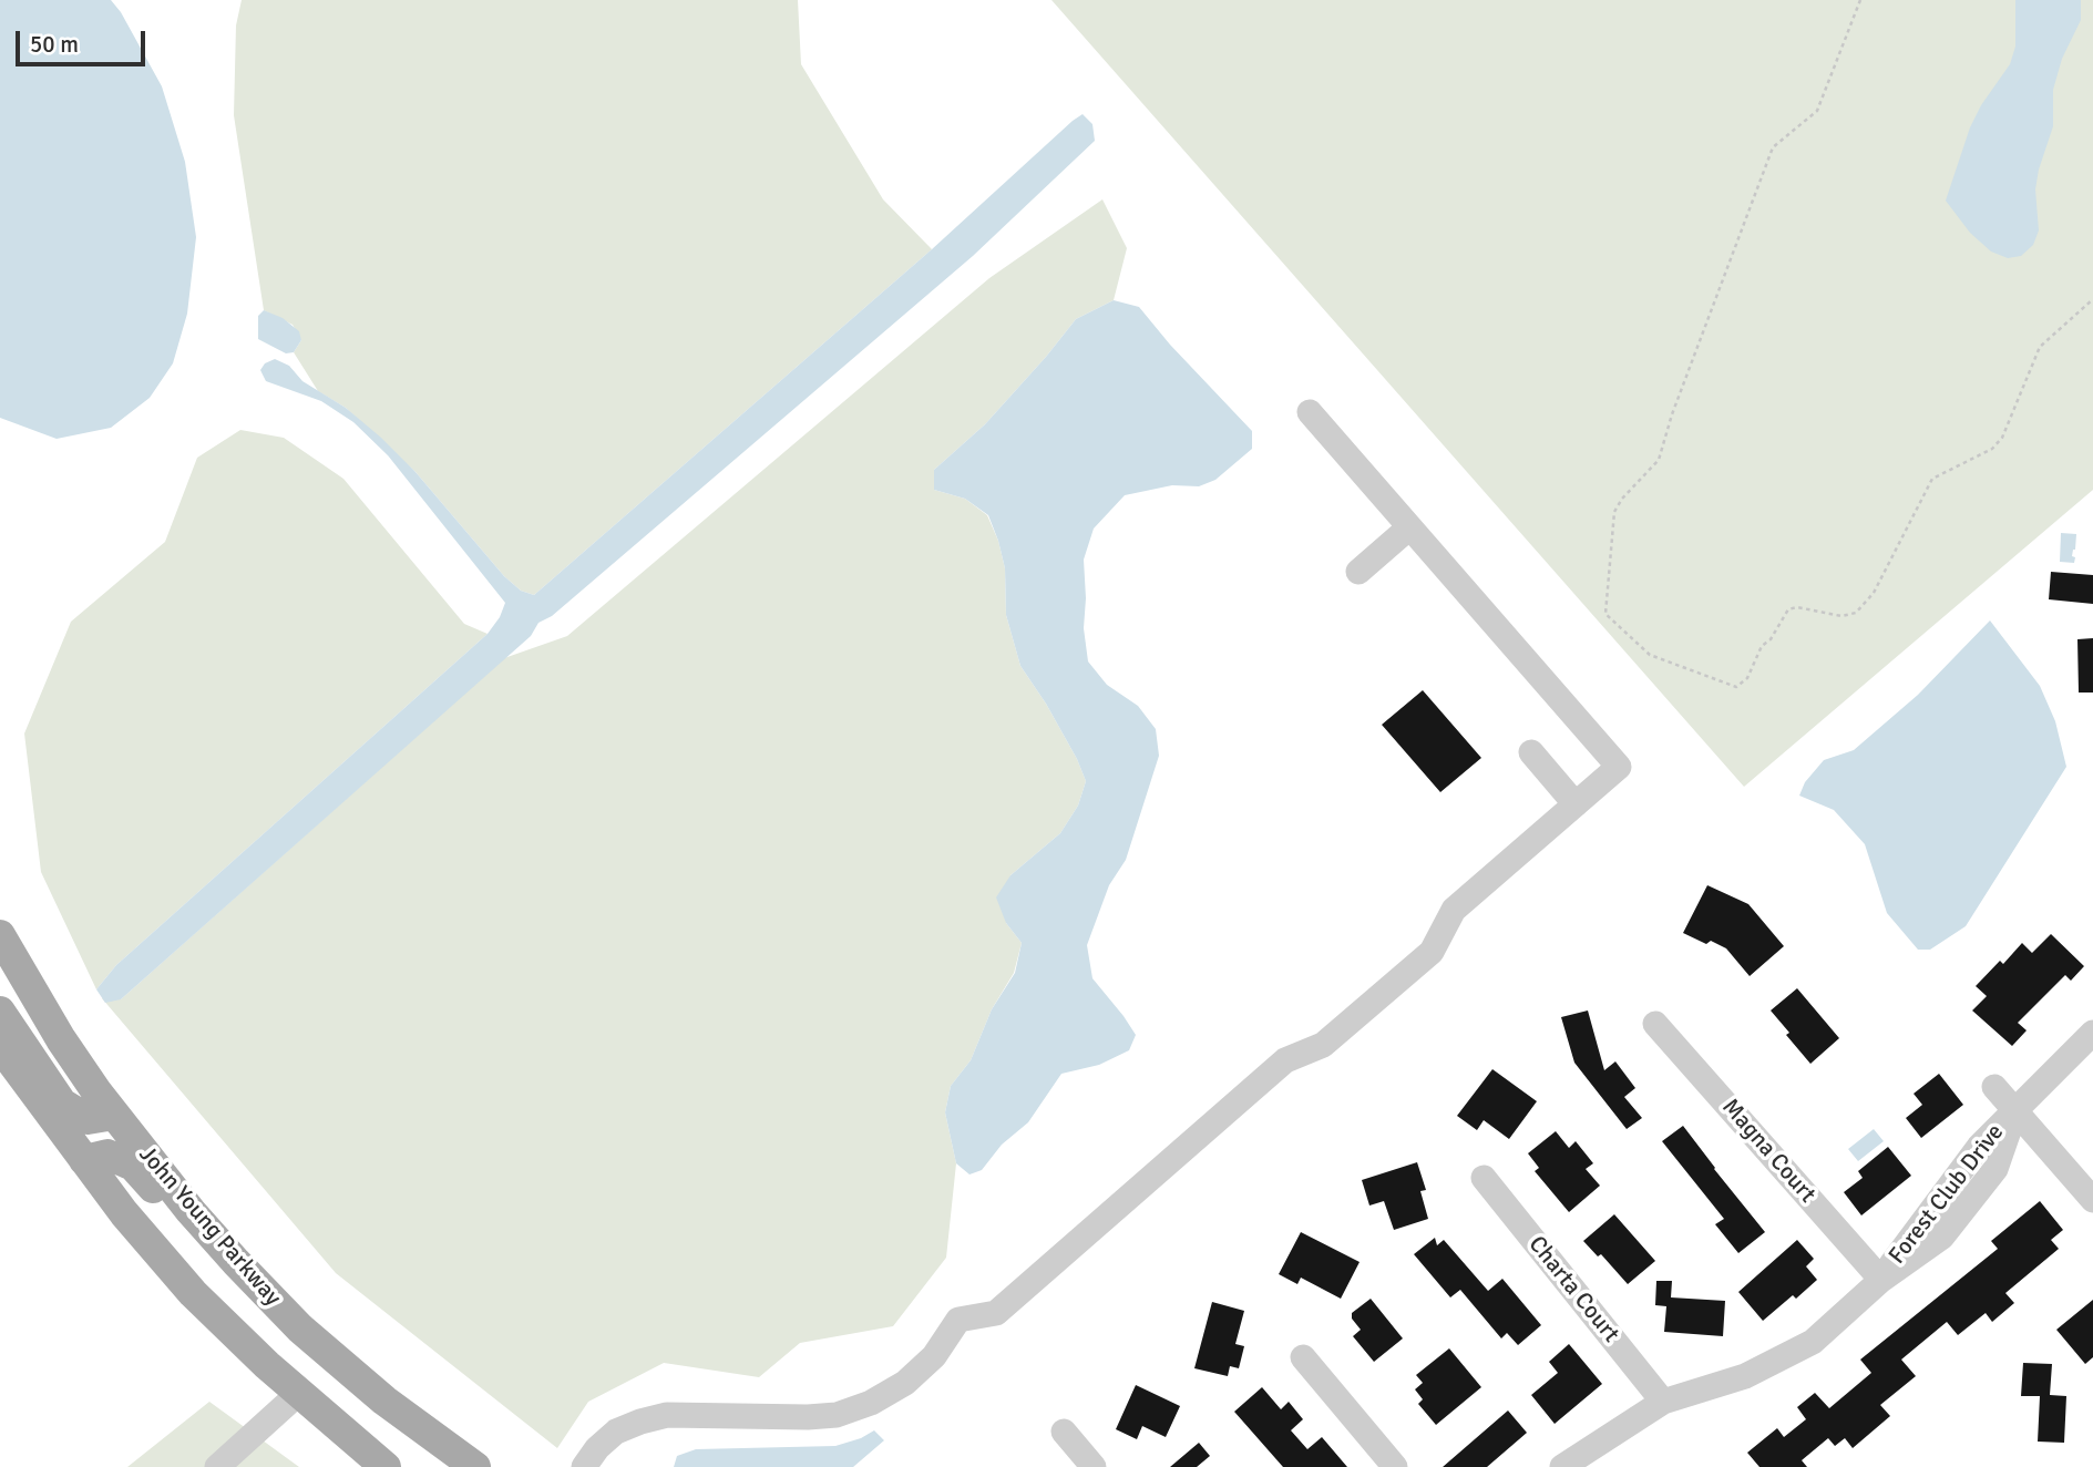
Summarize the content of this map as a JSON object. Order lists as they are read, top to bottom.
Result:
{
  "streets": {
    "main road": ["John Young Parkway"],
    "street": ["Magna Court", "Forest Club Drive", "Charta Court"]
  },
  "crossings": [
    ["Magna Court", "Forest Club Drive"],
    ["Forest Club Drive", "Charta Court"]
  ],
  "scale_bar": "50 m"
}
